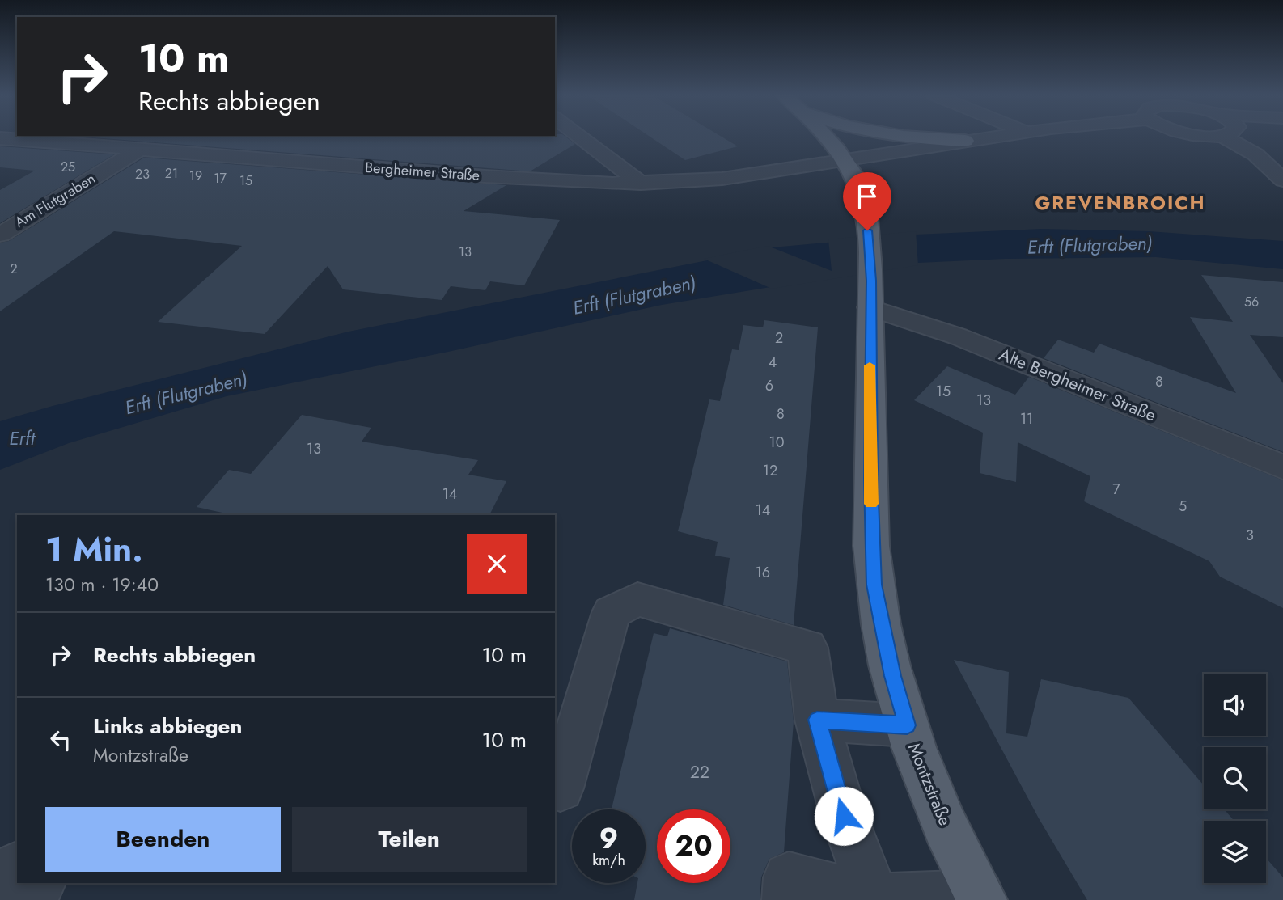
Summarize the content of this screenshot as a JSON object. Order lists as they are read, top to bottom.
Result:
{
  "streets": {
    "main road": ["Montzstraße"],
    "street": ["Bergheimer Straße", "Am Flutgraben", "Alte Bergheimer Straße"]
  },
  "crossings": [
    ["Bergheimer Straße", "Am Flutgraben"],
    ["Bergheimer Straße", "Montzstraße"],
    ["Alte Bergheimer Straße", "Montzstraße"]
  ],
  "districts": ["GREVENBROICH"],
  "water": ["Erft (Flutgraben)", "Erft"],
  "house_numbers": [
    "25",
    "21",
    "23",
    "19",
    "17",
    "15",
    "13",
    "2",
    "56",
    "2",
    "4",
    "8",
    "6",
    "15",
    "13",
    "8",
    "11",
    "10",
    "13",
    "12",
    "7",
    "14",
    "5",
    "14",
    "3",
    "16",
    "22"
  ],
  "page": {
    "turn": ["10 m", "Rechts abbiegen"],
    "heading": ["1 Min.", "130 m · 19:40"],
    "list": [
      {
        "name": "Rechts abbiegen",
        "value": "10 m"
      },
      {
        "name": "Links abbiegen",
        "note": "Montzstraße",
        "value": "10 m"
      }
    ],
    "buttons": ["Beenden", "Teilen"],
    "speed": "9 km/h",
    "limit": "20"
  }
}
